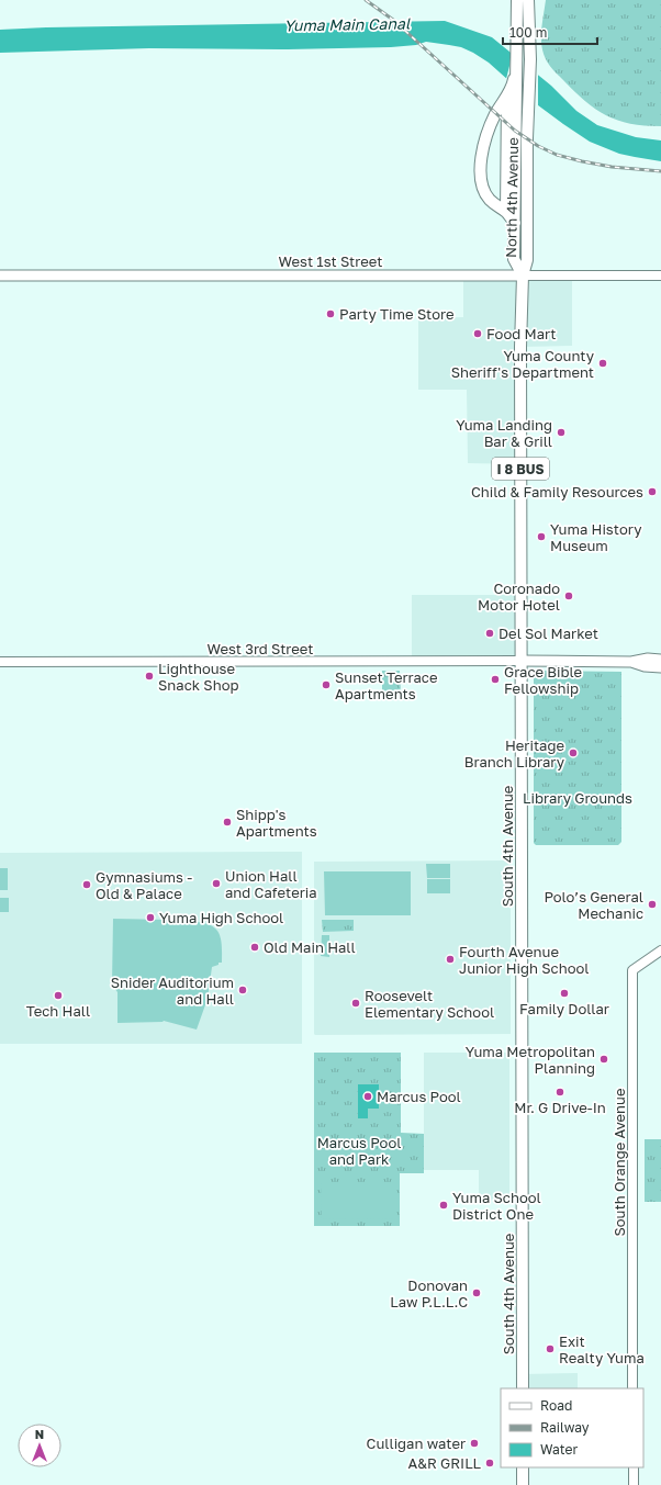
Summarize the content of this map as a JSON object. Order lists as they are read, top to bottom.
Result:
{
  "streets": {
    "main road": [
      "North 4th Avenue",
      "West 1st Street",
      "I 8 BUS",
      "South 4th Avenue"
    ],
    "street": ["West 3rd Street", "South Orange Avenue"]
  },
  "crossings": [
    ["North 4th Avenue", "West 1st Street"],
    ["North 4th Avenue", "South 4th Avenue"],
    ["West 1st Street", "South 4th Avenue"],
    ["West 3rd Street", "South 4th Avenue"]
  ],
  "water": ["Yuma Main Canal"],
  "parks": ["Library Grounds", "Marcus Pool and Park"],
  "places": [
    "Party Time Store",
    "Food Mart",
    "Yuma County Sheriff's Department",
    "Yuma Landing Bar & Grill",
    "Child & Family Resources",
    "Yuma History Museum",
    "Coronado Motor Hotel",
    "Del Sol Market",
    "Lighthouse Snack Shop",
    "Grace Bible Fellowship",
    "Sunset Terrace Apartments",
    "Heritage Branch Library",
    "Shipp's Apartments",
    "Union Hall and Cafeteria",
    "Gymnasiums - Old & Palace",
    "Polo’s General Mechanic",
    "Yuma High School",
    "Old Main Hall",
    "Fourth Avenue Junior High School",
    "Snider Auditorium and Hall",
    "Family Dollar",
    "Tech Hall",
    "Roosevelt Elementary School",
    "Yuma Metropolitan Planning",
    "Mr. G Drive-In",
    "Marcus Pool",
    "Yuma School District One",
    "Donovan Law P.L.L.C",
    "Exit Realty Yuma",
    "Culligan water",
    "A&R GRILL"
  ],
  "legend": ["Road", "Railway", "Water"],
  "scale_bar": "100 m",
  "north": "top"
}
